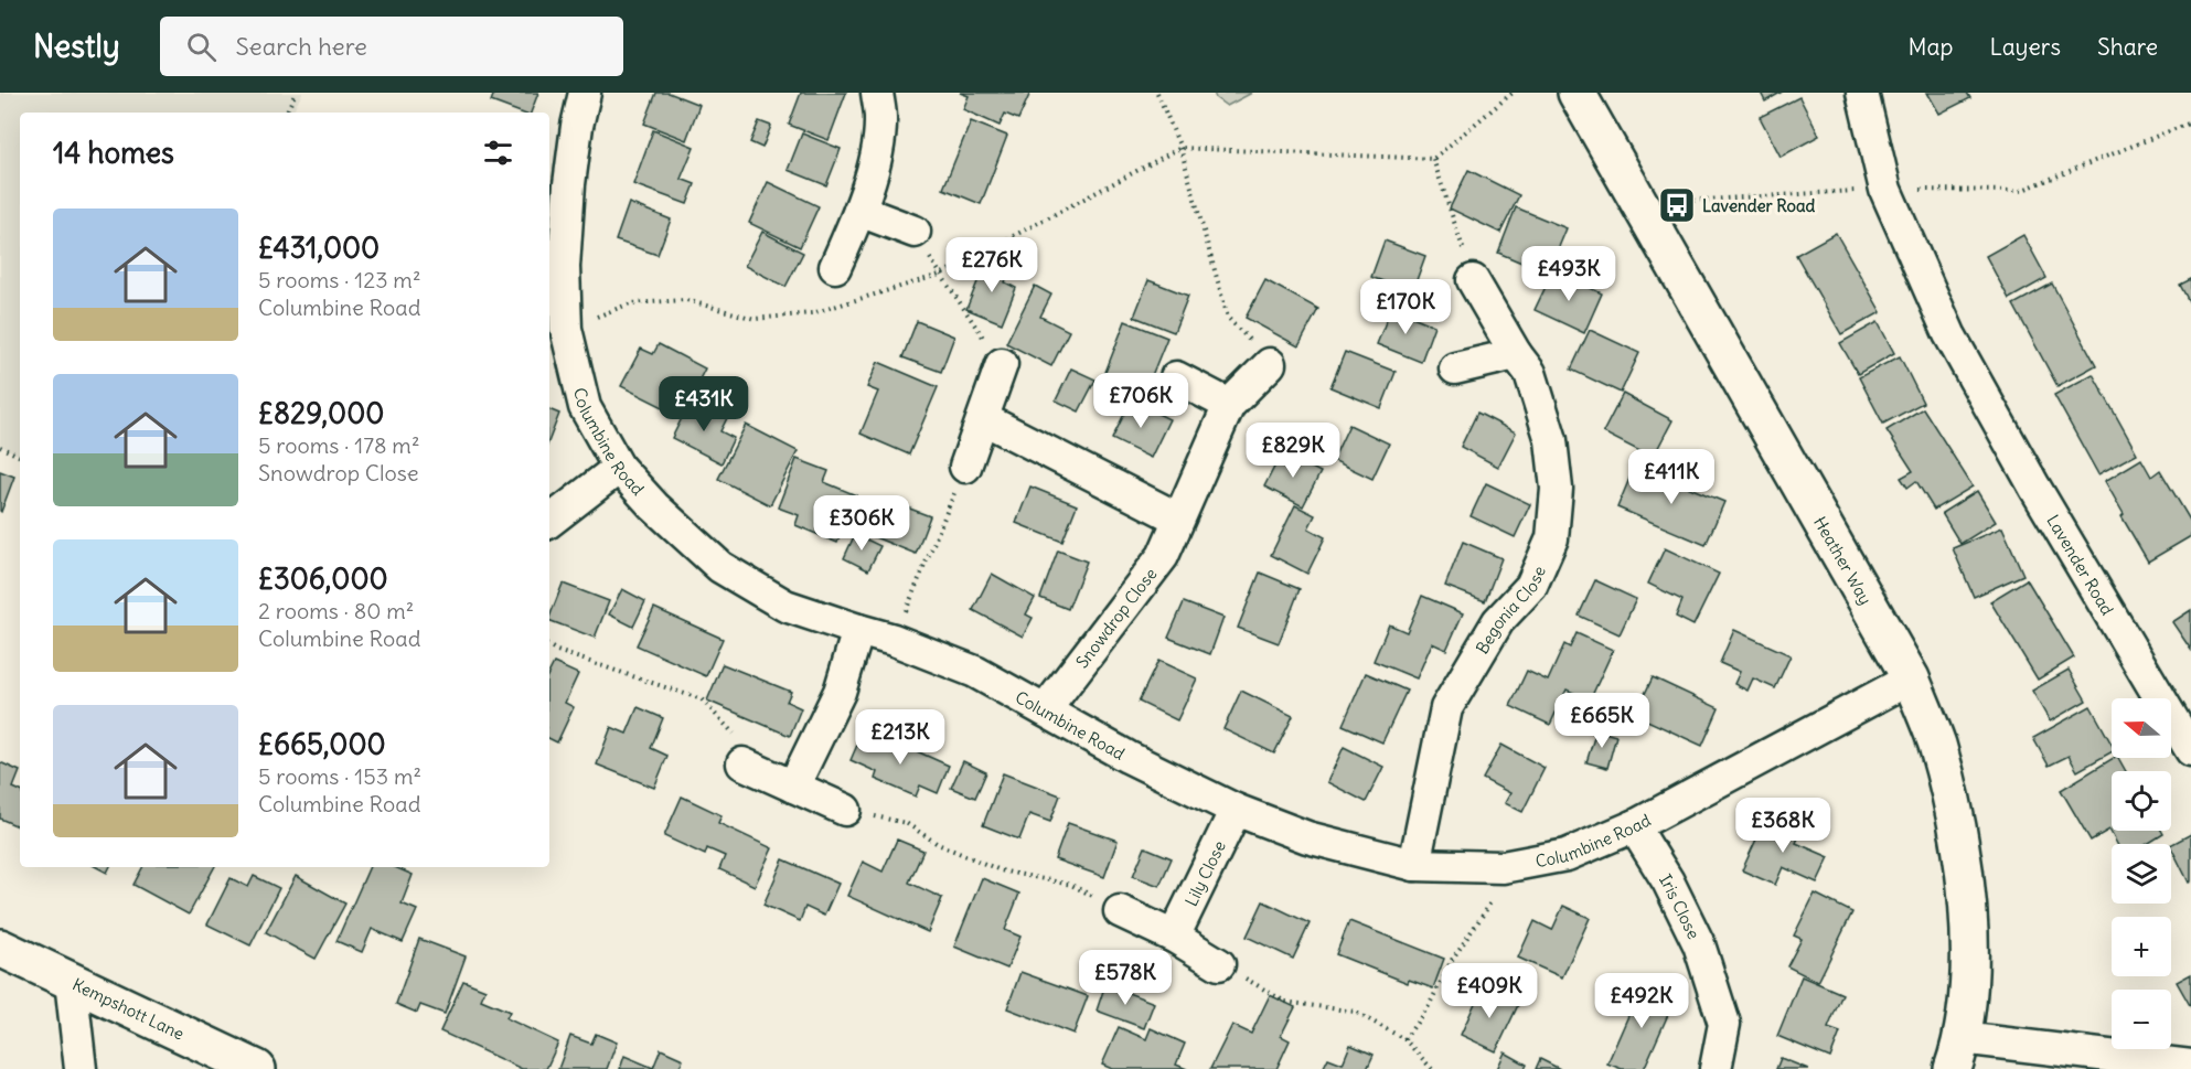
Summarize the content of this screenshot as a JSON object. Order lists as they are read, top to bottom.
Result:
{
  "streets": {
    "street": [
      "Columbine Road",
      "Heather Way",
      "Lavender Road",
      "Begonia Close",
      "Snowdrop Close",
      "Lily Close",
      "Iris Close",
      "Kempshott Lane"
    ]
  },
  "crossings": [
    ["Columbine Road", "Heather Way"],
    ["Columbine Road", "Begonia Close"],
    ["Columbine Road", "Snowdrop Close"],
    ["Columbine Road", "Lily Close"],
    ["Columbine Road", "Iris Close"]
  ],
  "places": {
    "bus stop": ["Lavender Road"]
  },
  "north": "left",
  "page": {
    "header": "Nestly",
    "search": "Search here",
    "nav": ["Map", "Layers", "Share"],
    "heading": "14 homes",
    "list": [
      {
        "name": "£431,000",
        "note": "5 rooms · 123 m² · Columbine Road"
      },
      {
        "name": "£829,000",
        "note": "5 rooms · 178 m² · Snowdrop Close"
      },
      {
        "name": "£306,000",
        "note": "2 rooms · 80 m² · Columbine Road"
      },
      {
        "name": "£665,000",
        "note": "5 rooms · 153 m² · Columbine Road"
      }
    ],
    "price": [
      "£276K",
      "£493K",
      "£170K",
      "£706K",
      "£431K",
      "£829K",
      "£411K",
      "£306K",
      "£665K",
      "£213K",
      "£368K",
      "£578K",
      "£409K",
      "£492K"
    ],
    "map_buttons": ["+", "−"]
  }
}
